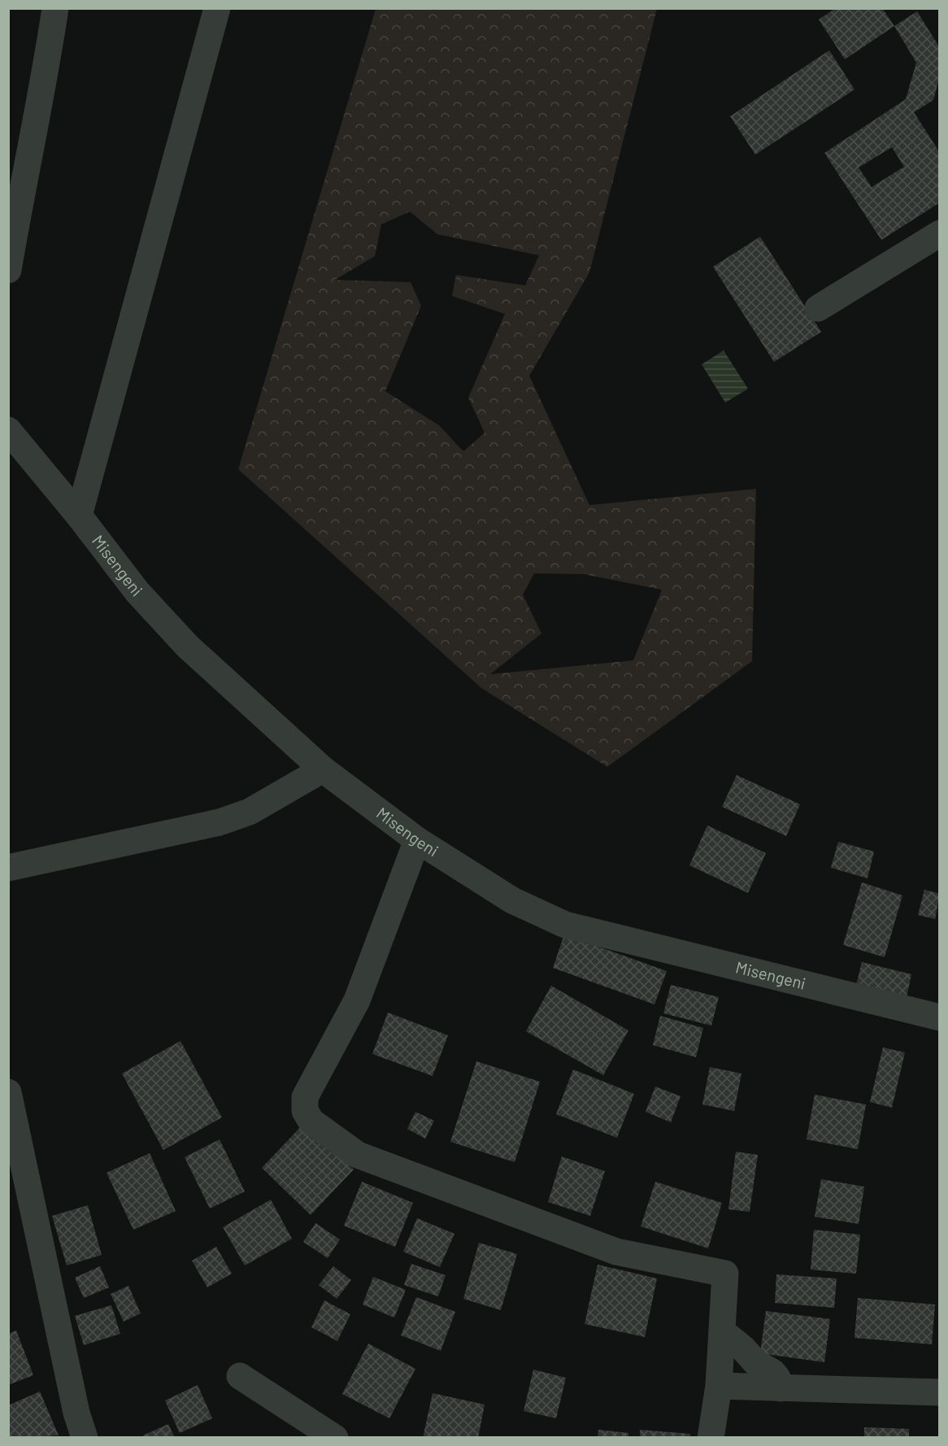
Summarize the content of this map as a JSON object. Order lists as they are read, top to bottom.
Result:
{
  "streets": {
    "street": ["Misengeni"]
  }
}
